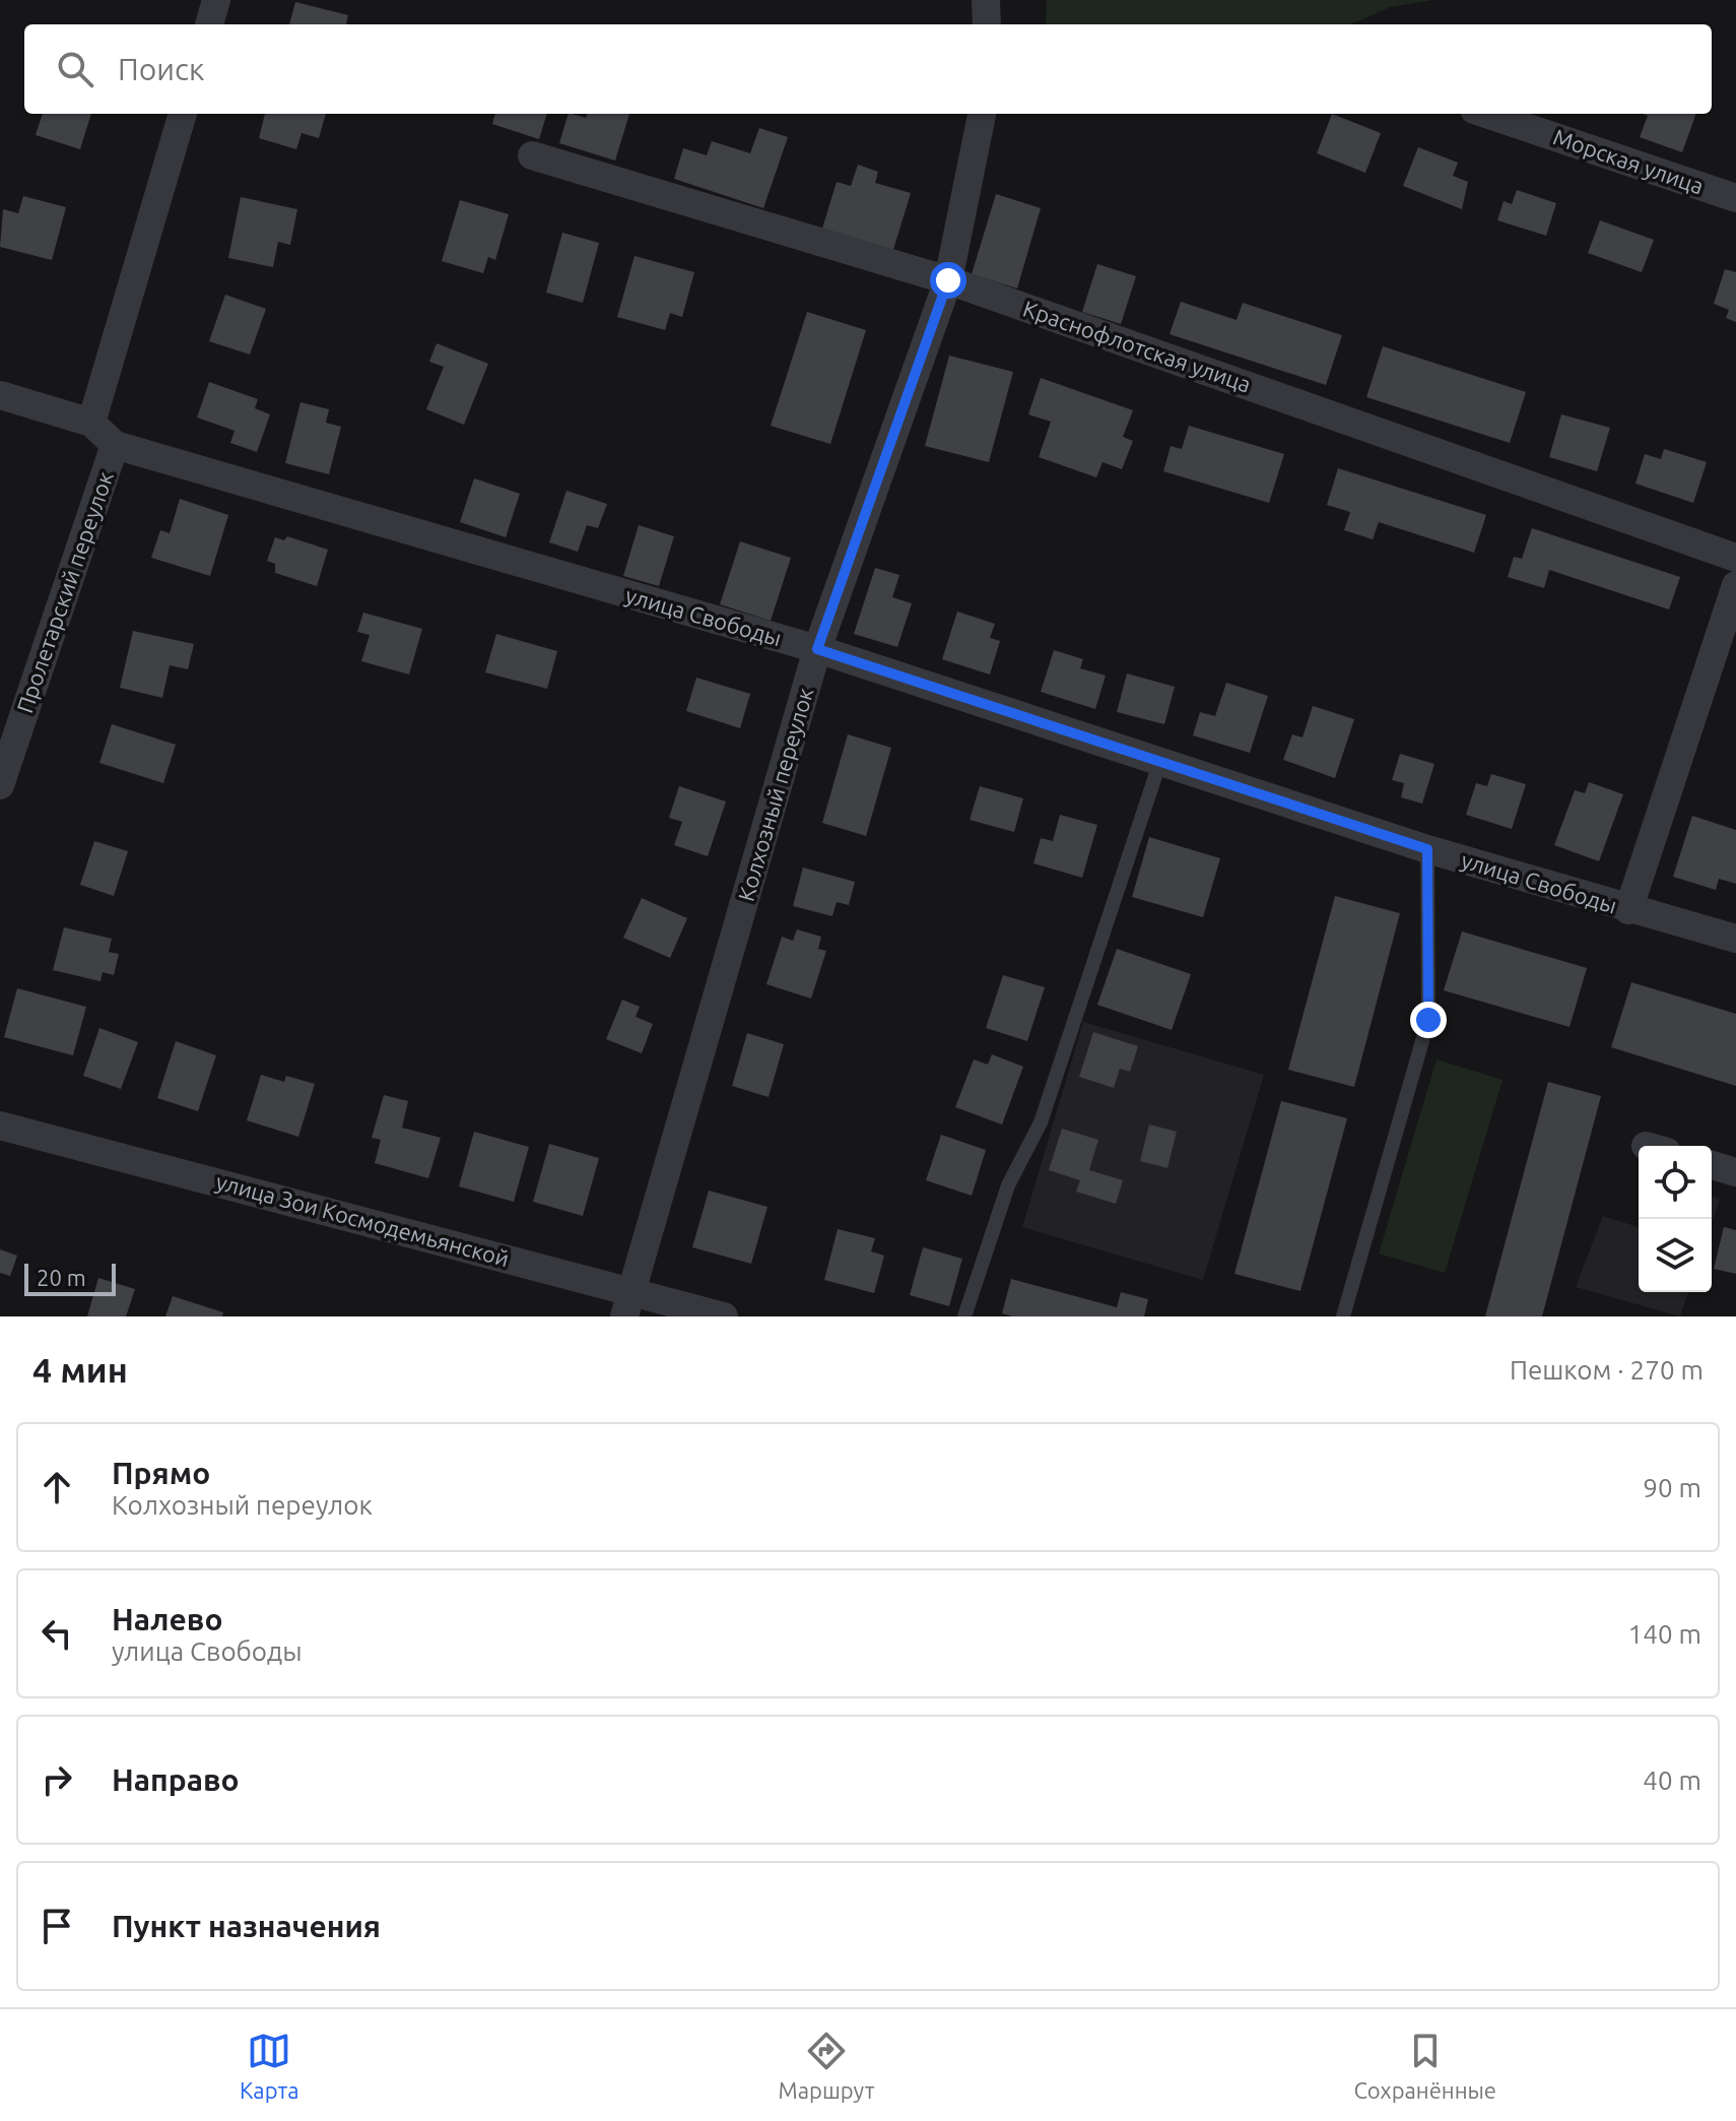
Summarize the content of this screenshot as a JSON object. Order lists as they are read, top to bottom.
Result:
{
  "streets": {
    "street": [
      "Морская улица",
      "Краснофлотская улица",
      "Пролетарский переулок",
      "улица Свободы",
      "Колхозный переулок",
      "улица Зои Космодемьянской"
    ]
  },
  "crossings": [
    ["Краснофлотская улица", "Колхозный переулок"],
    ["Пролетарский переулок", "улица Свободы"],
    ["улица Свободы", "Колхозный переулок"],
    ["Колхозный переулок", "улица Зои Космодемьянской"]
  ],
  "scale_bar": "20 m",
  "page": {
    "search": "Поиск",
    "scale": "20 m",
    "heading": ["4 мин", "Пешком · 270 m"],
    "list": [
      ["Прямо", "Колхозный переулок", "90 m"],
      ["Налево", "улица Свободы", "140 m"],
      ["Направо", "40 m"],
      "Пункт назначения"
    ],
    "nav": ["Карта", "Маршрут", "Сохранённые"]
  }
}
